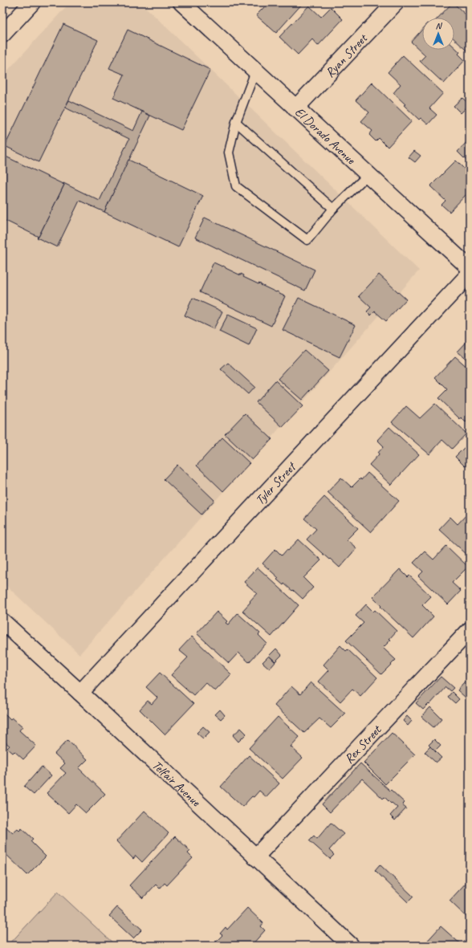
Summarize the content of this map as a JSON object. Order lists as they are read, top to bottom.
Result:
{
  "streets": {
    "street": [
      "Ryan Street",
      "El Dorado Avenue",
      "Tyler Street",
      "Rex Street",
      "Telfair Avenue"
    ]
  },
  "crossings": [
    ["Ryan Street", "El Dorado Avenue"],
    ["Tyler Street", "Telfair Avenue"],
    ["Rex Street", "Telfair Avenue"]
  ],
  "north": "top"
}
